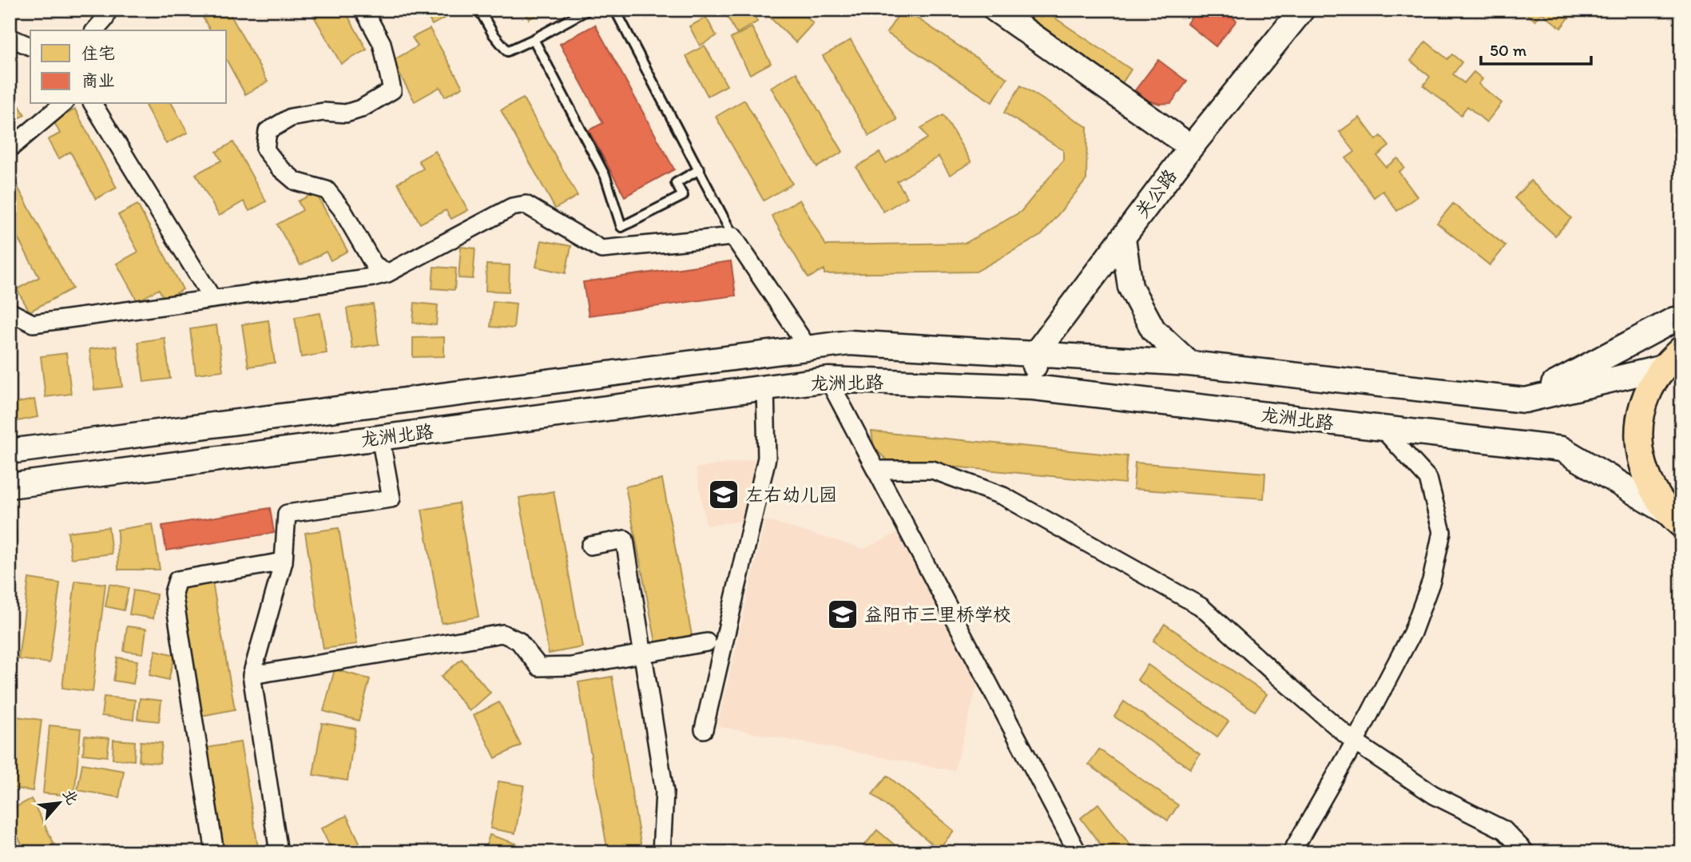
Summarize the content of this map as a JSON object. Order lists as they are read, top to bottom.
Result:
{
  "streets": {
    "main road": ["关公路", "龙洲北路"]
  },
  "crossings": [
    ["关公路", "龙洲北路"]
  ],
  "places": {
    "school or university": ["左右幼儿园", "益阳市三里桥学校"]
  },
  "legend": ["住宅", "商业"],
  "scale_bar": "50 m",
  "north": "top right"
}
